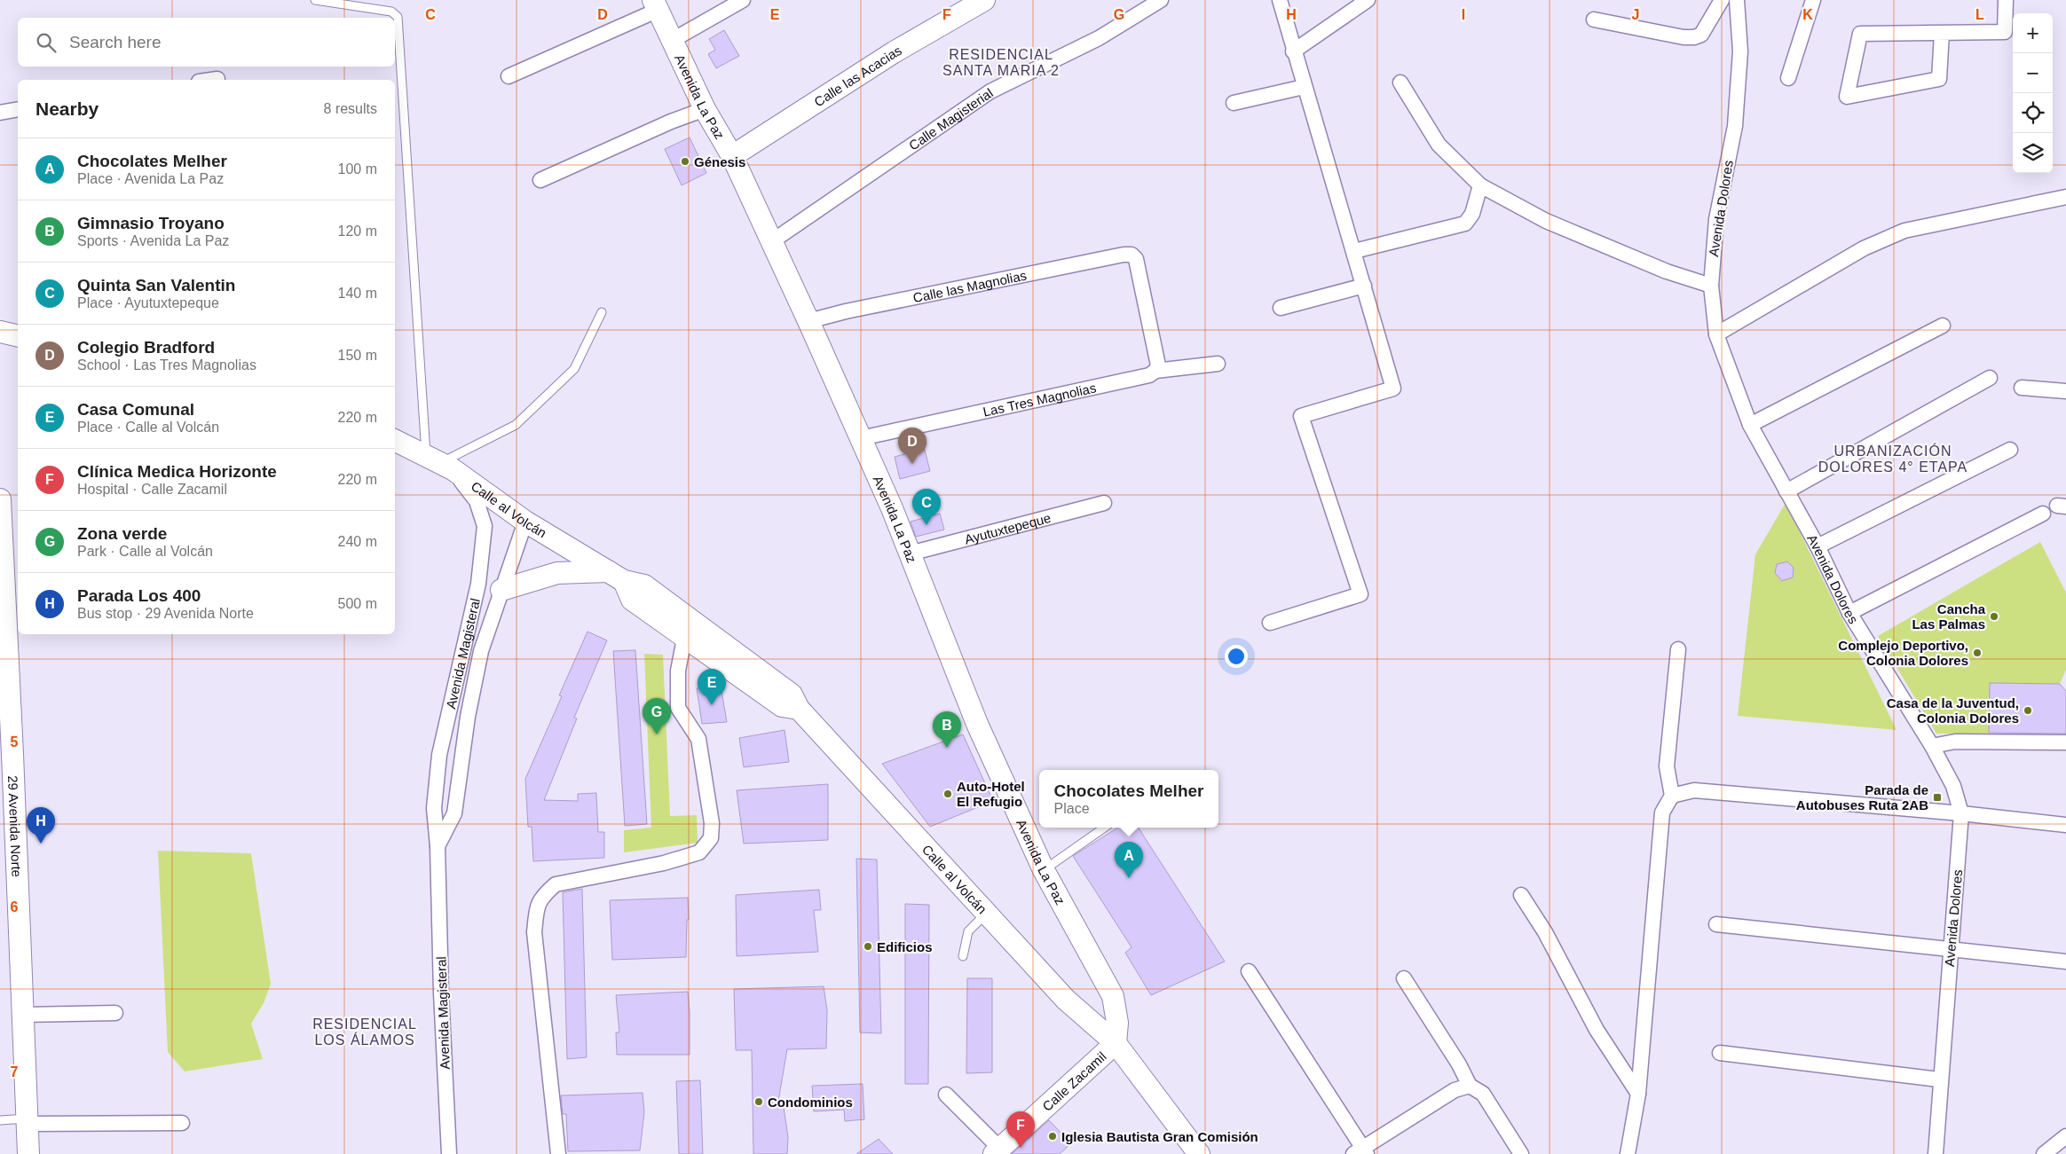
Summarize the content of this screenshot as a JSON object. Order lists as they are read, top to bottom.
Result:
{
  "streets": {
    "main road": [
      "Calle las Acacias",
      "Avenida La Paz",
      "Calle al Volcán",
      "29 Avenida Norte",
      "Calle Zacamil"
    ],
    "street": [
      "Calle Magisterial",
      "Avenida Dolores",
      "Calle las Magnolias",
      "Las Tres Magnolias",
      "Ayutuxtepeque",
      "Avenida Magisteral"
    ]
  },
  "crossings": [
    ["Calle las Acacias", "Avenida La Paz"],
    ["Avenida La Paz", "Calle Magisterial"],
    ["Avenida La Paz", "Calle las Magnolias"],
    ["Avenida La Paz", "Las Tres Magnolias"],
    ["Avenida La Paz", "Calle al Volcán"],
    ["Avenida La Paz", "Ayutuxtepeque"],
    ["Avenida La Paz", "Calle Zacamil"],
    ["Calle las Magnolias", "Las Tres Magnolias"],
    ["Calle al Volcán", "Avenida Magisteral"],
    ["Calle al Volcán", "Calle Zacamil"]
  ],
  "districts": ["RESIDENCIAL SANTA MARIA 2", "URBANIZACIÓN DOLORES 4° ETAPA", "RESIDENCIAL LOS ÁLAMOS"],
  "places": {
    "other": [
      "Génesis",
      "Cancha Las Palmas",
      "Complejo Deportivo, Colonia Dolores",
      "Casa de la Juventud, Colonia Dolores",
      "Auto-Hotel El Refugio",
      "Edificios",
      "Condominios",
      "Iglesia Bautista Gran Comisión"
    ],
    "transit": ["Parada de Autobuses Ruta 2AB"]
  },
  "page": {
    "map_buttons": ["+", "−"],
    "search": "Search here",
    "heading": ["Nearby", "8 results"],
    "list": [
      {
        "mark": "A",
        "name": "Chocolates Melher",
        "note": "Place · Avenida La Paz",
        "value": "100 m"
      },
      {
        "mark": "B",
        "name": "Gimnasio Troyano",
        "note": "Sports · Avenida La Paz",
        "value": "120 m"
      },
      {
        "mark": "C",
        "name": "Quinta San Valentin",
        "note": "Place · Ayutuxtepeque",
        "value": "140 m"
      },
      {
        "mark": "D",
        "name": "Colegio Bradford",
        "note": "School · Las Tres Magnolias",
        "value": "150 m"
      },
      {
        "mark": "E",
        "name": "Casa Comunal",
        "note": "Place · Calle al Volcán",
        "value": "220 m"
      },
      {
        "mark": "F",
        "name": "Clínica Medica Horizonte",
        "note": "Hospital · Calle Zacamil",
        "value": "220 m"
      },
      {
        "mark": "G",
        "name": "Zona verde",
        "note": "Park · Calle al Volcán",
        "value": "240 m"
      },
      {
        "mark": "H",
        "name": "Parada Los 400",
        "note": "Bus stop · 29 Avenida Norte",
        "value": "500 m"
      }
    ],
    "pins": [
      "D",
      "C",
      "E",
      "G",
      "B",
      "H",
      "A",
      "F"
    ],
    "popup": ["Chocolates Melher", "Place"]
  },
  "grid": {
    "columns": [
      "C",
      "D",
      "E",
      "F",
      "G",
      "H",
      "I",
      "J",
      "K",
      "L"
    ],
    "rows": ["5", "6", "7"]
  }
}
